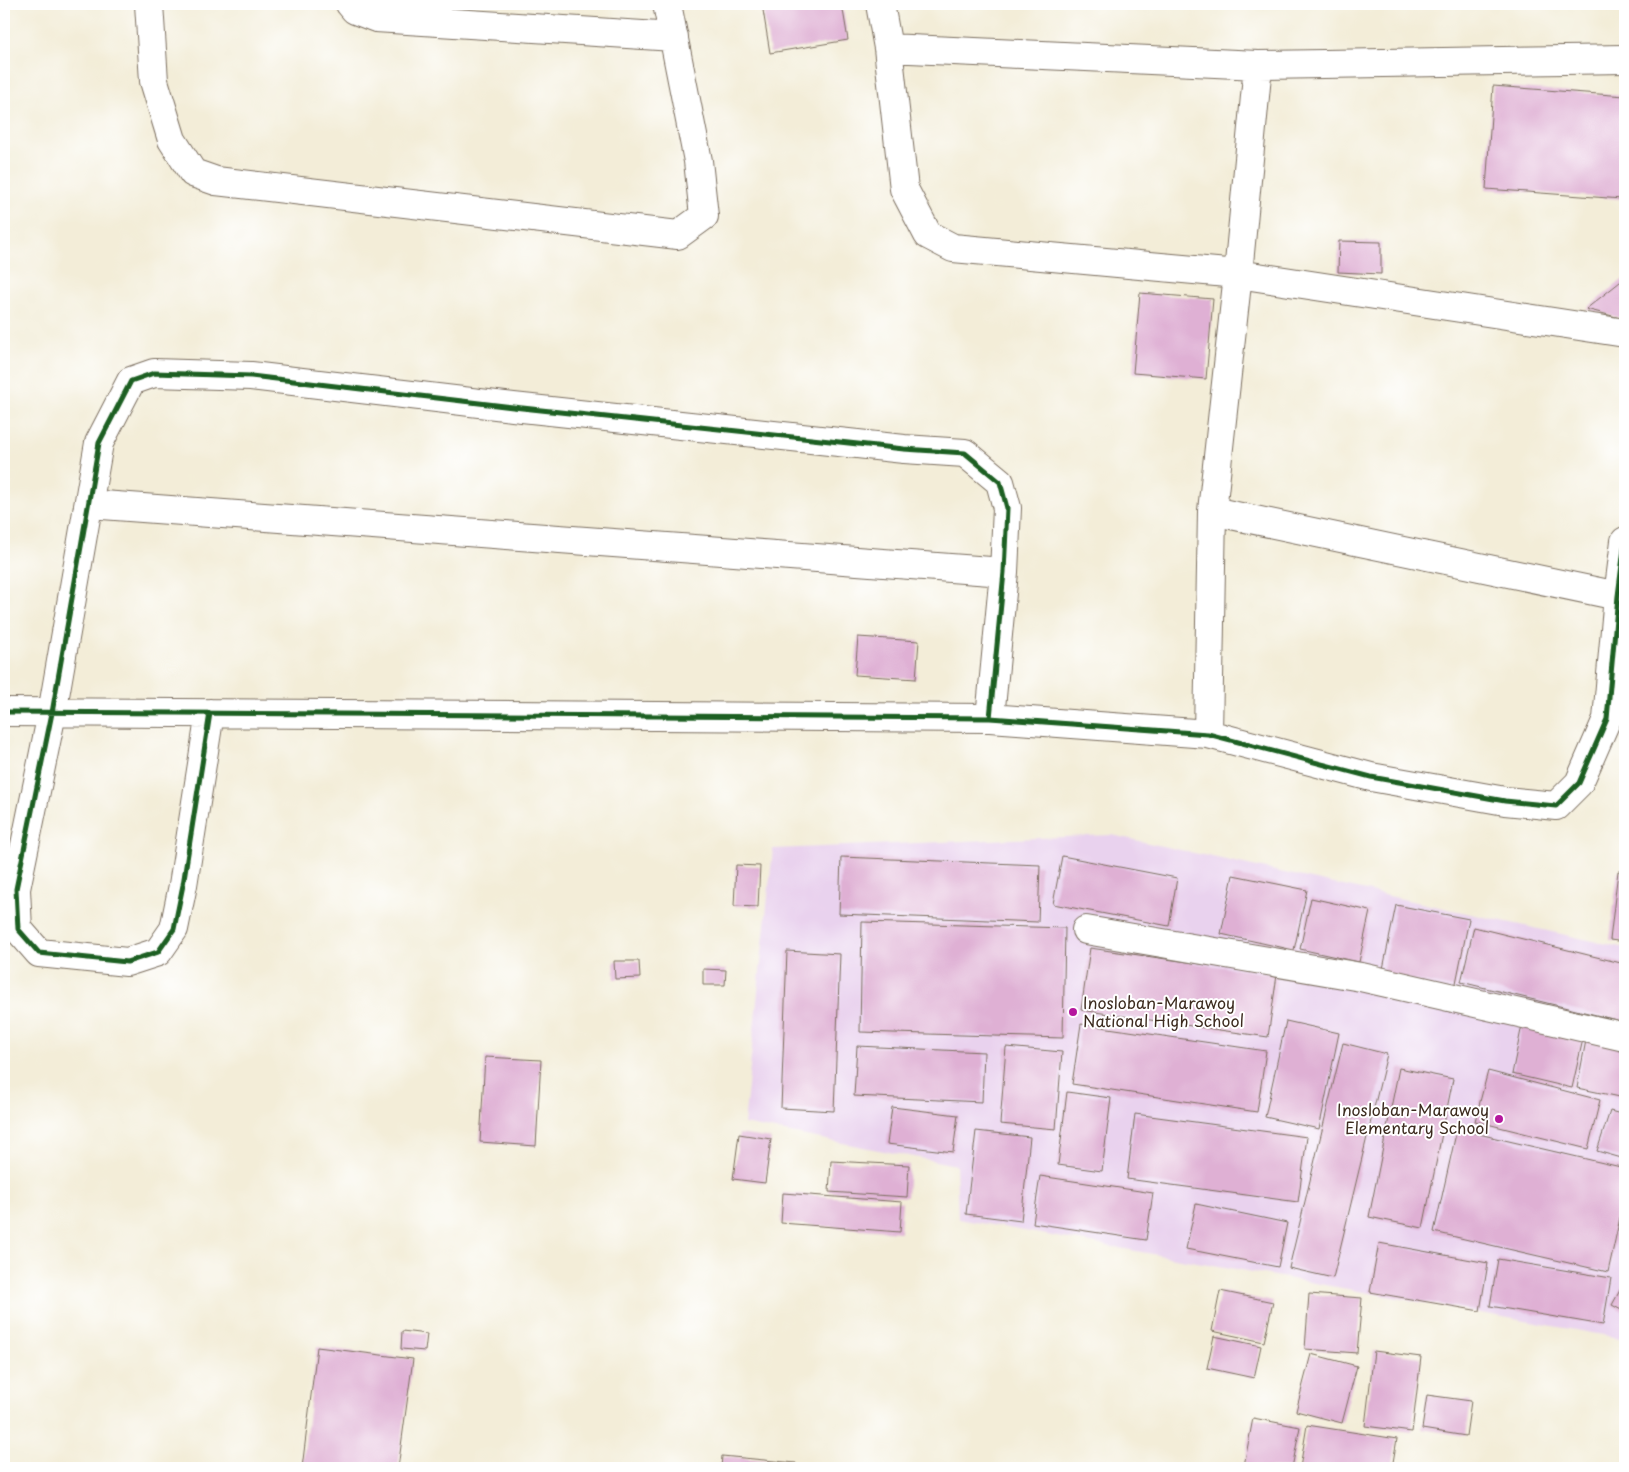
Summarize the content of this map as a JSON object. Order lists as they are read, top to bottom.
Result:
{
  "places": ["Inosloban-Marawoy National High School", "Inosloban-Marawoy Elementary School"]
}
